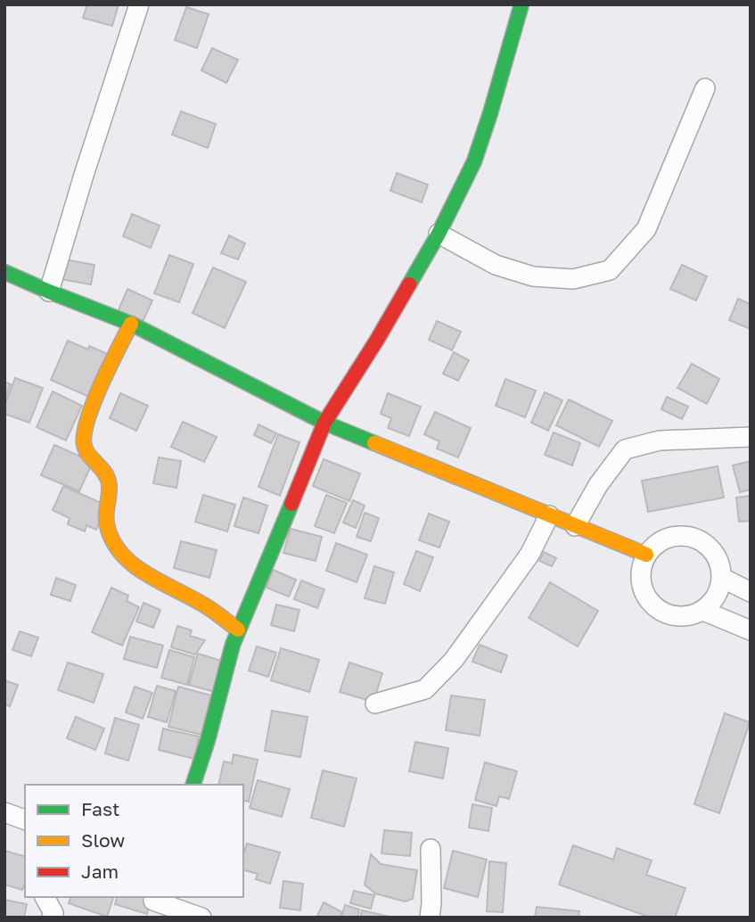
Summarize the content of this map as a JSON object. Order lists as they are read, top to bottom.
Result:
{
  "legend": ["Fast", "Slow", "Jam"]
}
